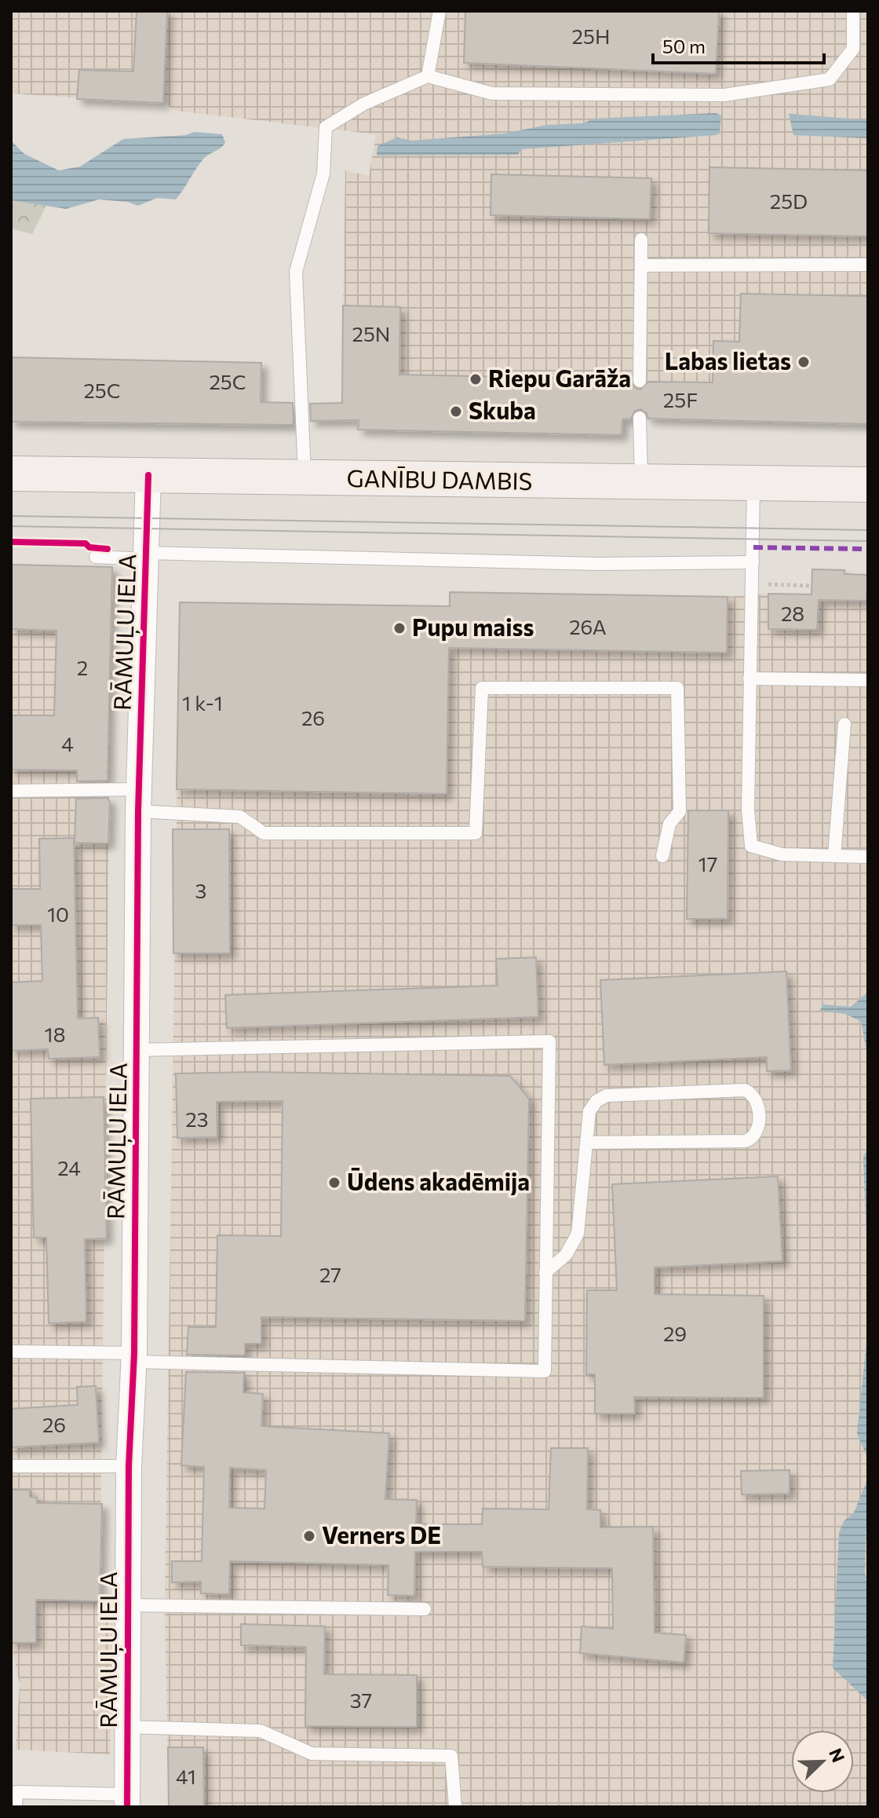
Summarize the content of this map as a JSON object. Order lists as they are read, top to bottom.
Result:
{
  "streets": {
    "main road": ["GANĪBU DAMBIS"],
    "street": ["RĀMUĻU IELA"]
  },
  "crossings": [
    ["GANĪBU DAMBIS", "RĀMUĻU IELA"]
  ],
  "places": [
    "Labas lietas",
    "Riepu Garāža",
    "Skuba",
    "Pupu maiss",
    "Ūdens akadēmija",
    "Verners DE"
  ],
  "house_numbers": [
    "25H",
    "25D",
    "25N",
    "25C",
    "25C",
    "25F",
    "28",
    "26A",
    "2",
    "1 k-1",
    "26",
    "4",
    "17",
    "3",
    "10",
    "18",
    "23",
    "24",
    "27",
    "29",
    "26",
    "37",
    "41"
  ],
  "scale_bar": "50 m",
  "north": "top right"
}
